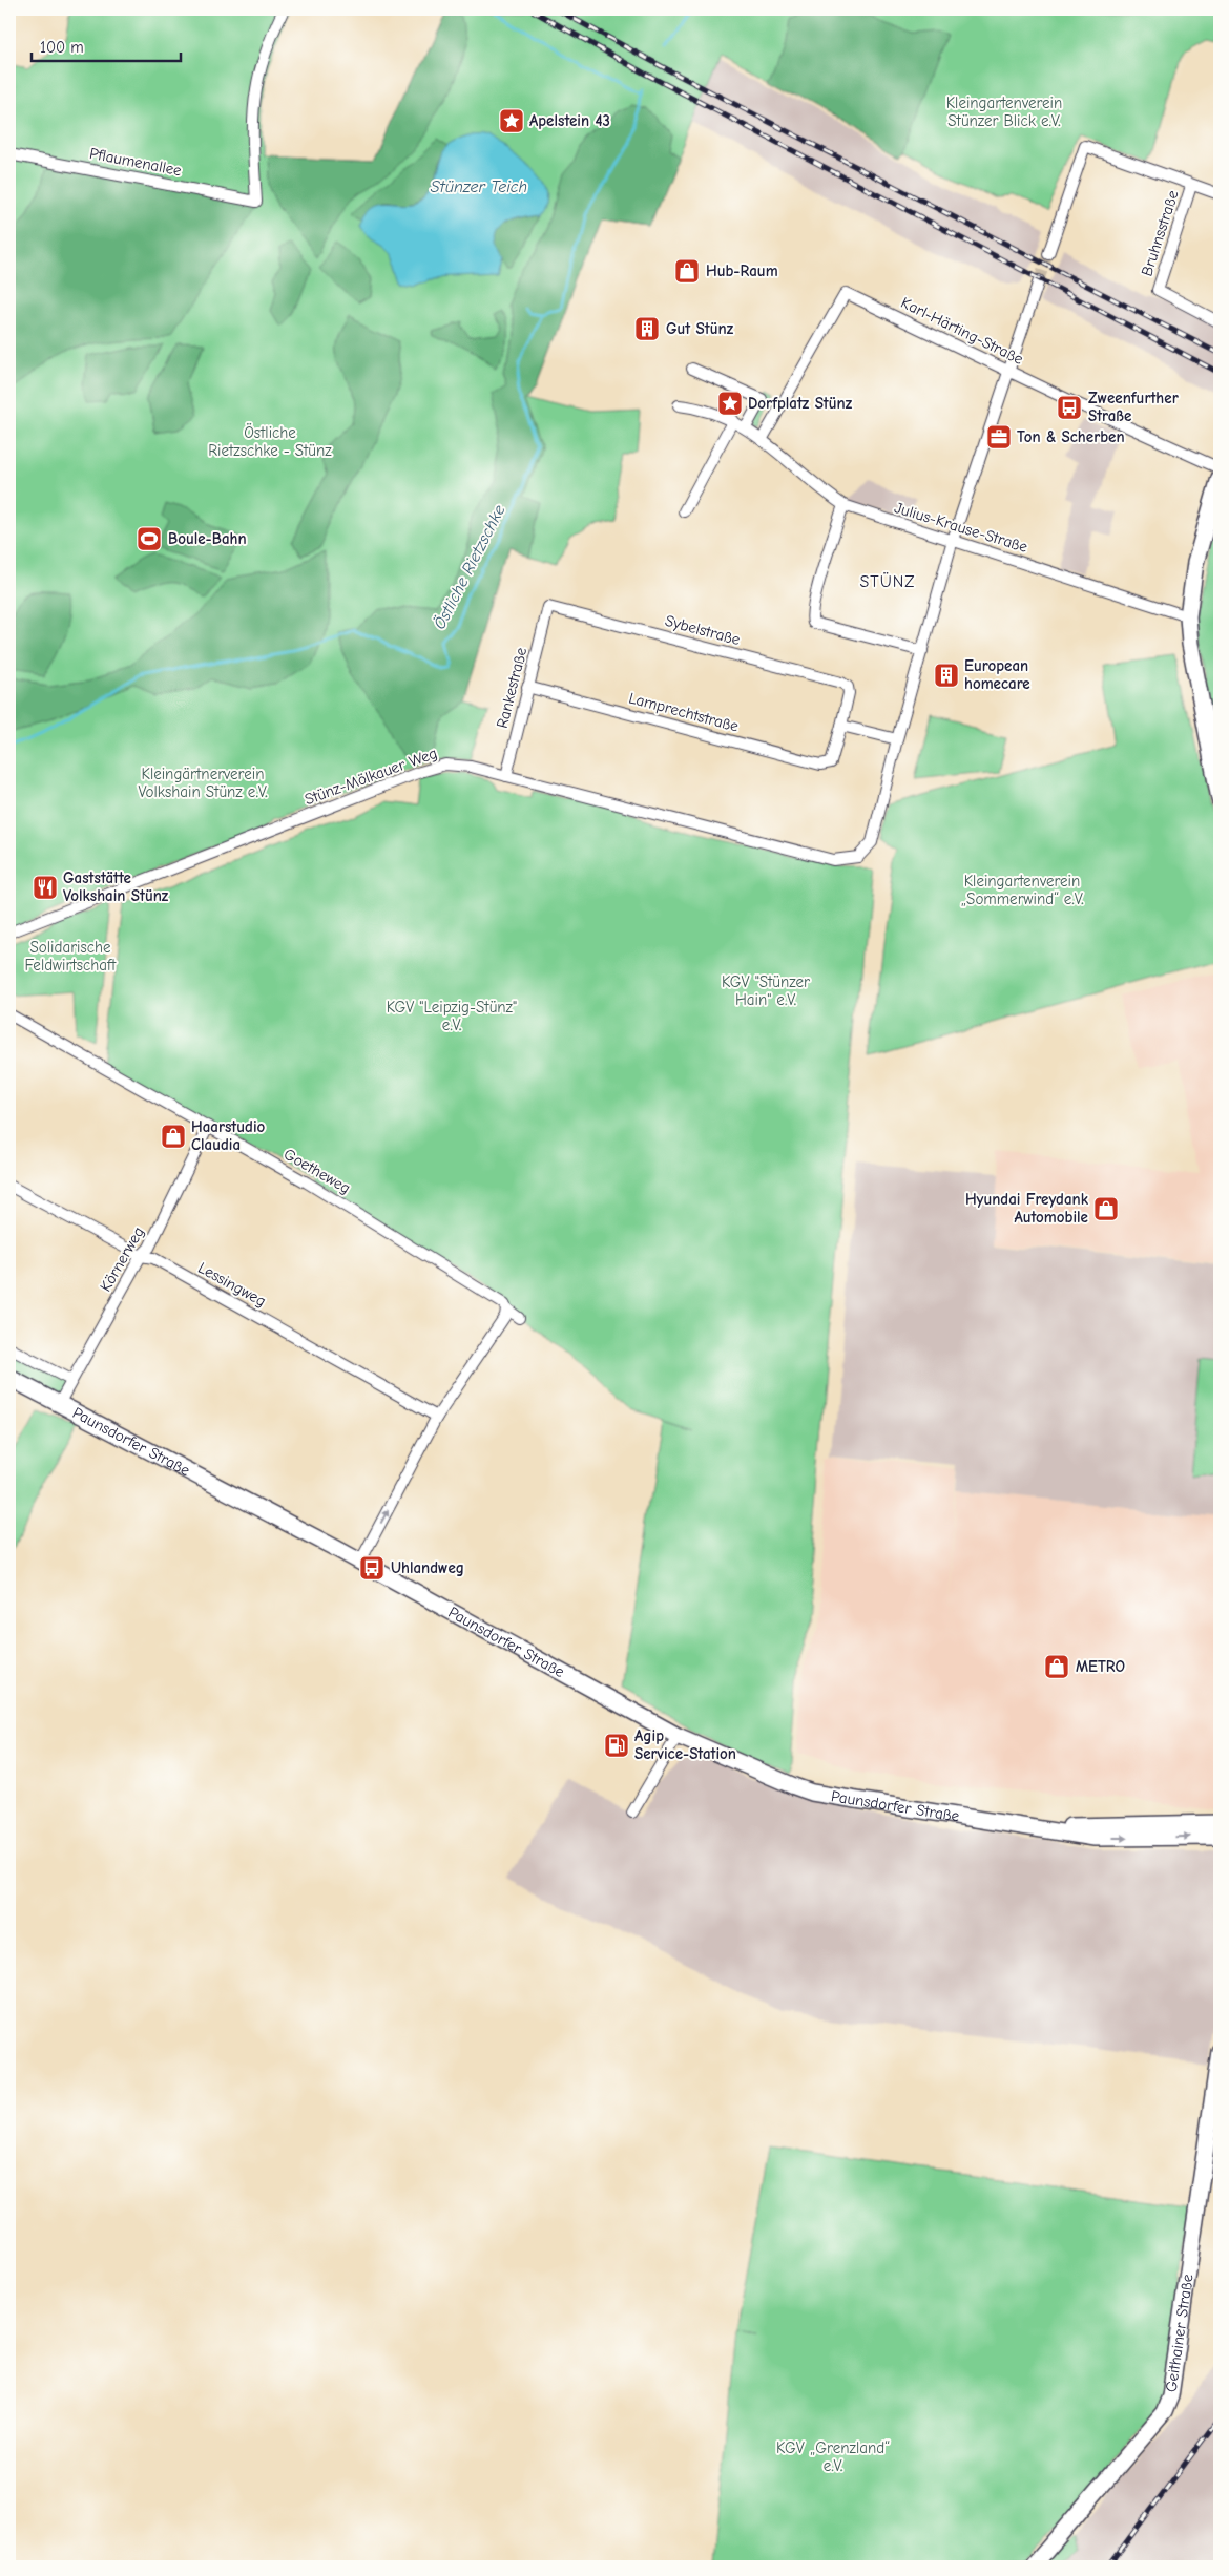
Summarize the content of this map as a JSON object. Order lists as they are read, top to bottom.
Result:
{
  "streets": {
    "main road": ["Paunsdorfer Straße", "Geithainer Straße"],
    "street": [
      "Pflaumenallee",
      "Bruhnsstraße",
      "Karl-Härting-Straße",
      "Julius-Krause-Straße",
      "Sybelstraße",
      "Rankestraße",
      "Lamprechtstraße",
      "Stünz-Mölkauer Weg",
      "Goetheweg",
      "Körnerweg",
      "Lessingweg"
    ]
  },
  "crossings": [
    ["Karl-Härting-Straße", "Julius-Krause-Straße"],
    ["Sybelstraße", "Rankestraße"],
    ["Sybelstraße", "Lamprechtstraße"],
    ["Rankestraße", "Lamprechtstraße"],
    ["Rankestraße", "Stünz-Mölkauer Weg"],
    ["Goetheweg", "Körnerweg"],
    ["Körnerweg", "Lessingweg"],
    ["Körnerweg", "Paunsdorfer Straße"]
  ],
  "districts": ["STÜNZ"],
  "water": ["Stünzer Teich", "Östliche Rietzschke"],
  "parks": [
    "Kleingartenverein Stünzer Blick e.V.",
    "Östliche Rietzschke - Stünz",
    "Kleingärtnerverein Volkshain Stünz e.V.",
    "Kleingartenverein „Sommerwind“ e.V.",
    "Solidarische Feldwirtschaft",
    "KGV \"Stünzer Hain\" e.V.",
    "KGV \"Leipzig-Stünz\" e.V.",
    "KGV „Grenzland“ e.V."
  ],
  "places": {
    "place": ["Apelstein 43", "Dorfplatz Stünz"],
    "shop": [
      "Hub-Raum",
      "Haarstudio Claudia",
      "Hyundai Freydank Automobile",
      "METRO"
    ],
    "building": ["Gut Stünz", "European homecare"],
    "bus stop": ["Zweenfurther Straße", "Uhlandweg"],
    "office": ["Ton & Scherben"],
    "sports": ["Boule-Bahn"],
    "restaurant": ["Gaststätte Volkshain Stünz"],
    "fuel station": ["Agip Service-Station"]
  },
  "scale_bar": "100 m"
}
